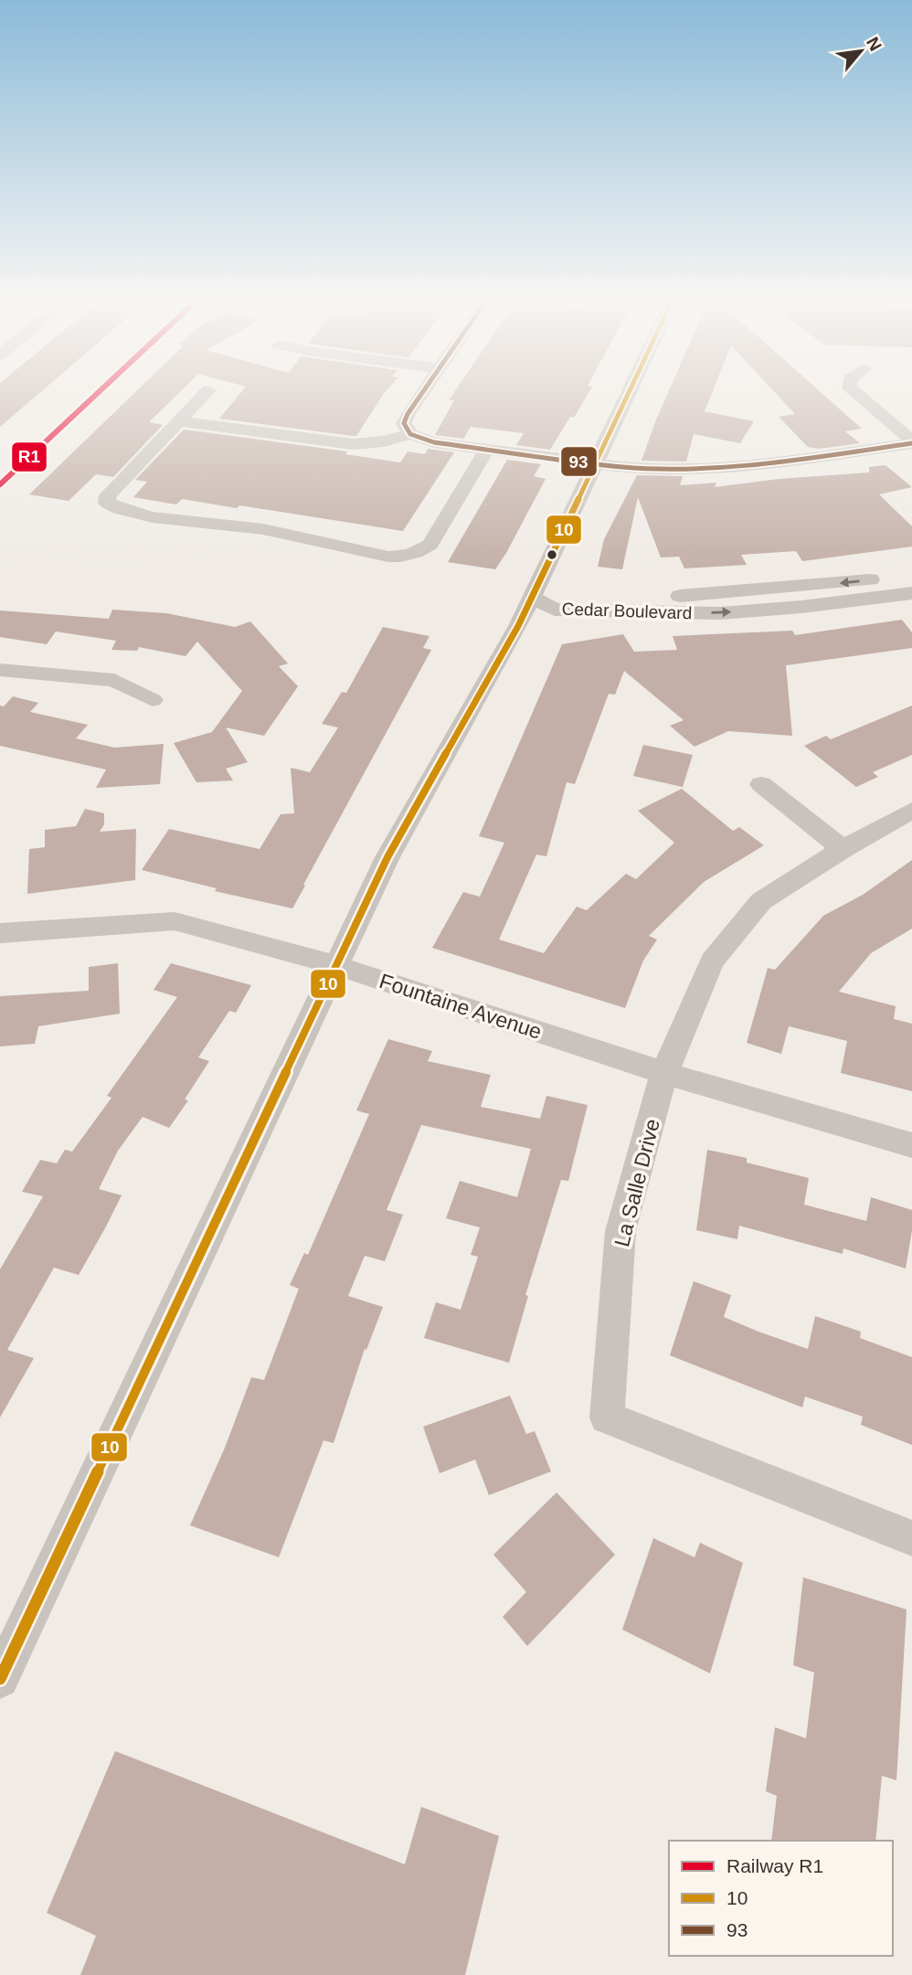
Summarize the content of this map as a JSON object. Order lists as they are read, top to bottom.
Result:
{
  "streets": {
    "street": ["Cedar Boulevard", "Fountaine Avenue", "La Salle Drive"]
  },
  "crossings": [
    ["Fountaine Avenue", "La Salle Drive"]
  ],
  "lines": ["rail line R1", "transit line 10", "transit line 93"],
  "legend": ["Railway R1", "10", "93"],
  "north": "top right"
}
